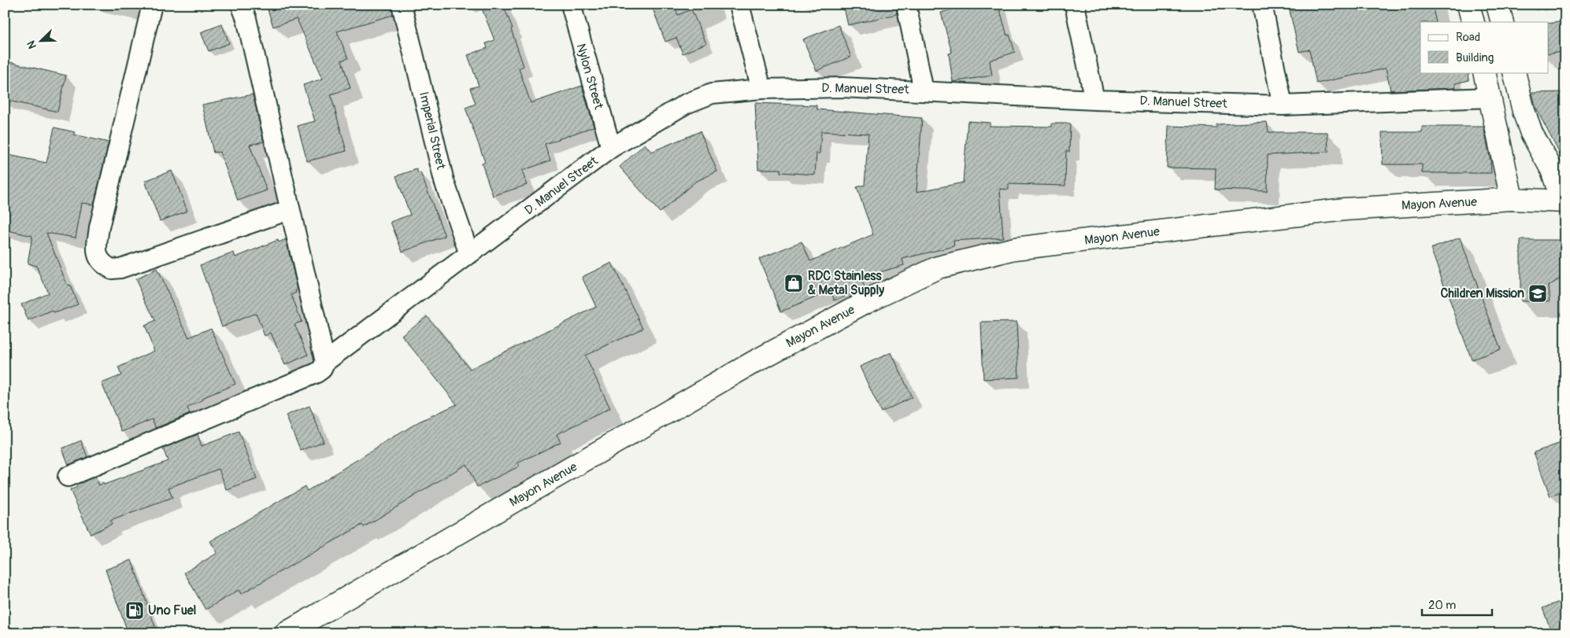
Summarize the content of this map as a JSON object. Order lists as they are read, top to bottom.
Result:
{
  "streets": {
    "main road": ["Mayon Avenue"],
    "street": ["Nylon Street", "D. Manuel Street", "Imperial Street"]
  },
  "crossings": [
    ["Nylon Street", "D. Manuel Street"],
    ["D. Manuel Street", "Imperial Street"]
  ],
  "places": {
    "shop": ["RDC Stainless & Metal Supply"],
    "school or university": ["Children Mission"],
    "fuel station": ["Uno Fuel"]
  },
  "legend": ["Road", "Building"],
  "scale_bar": "20 m",
  "north": "bottom left"
}
